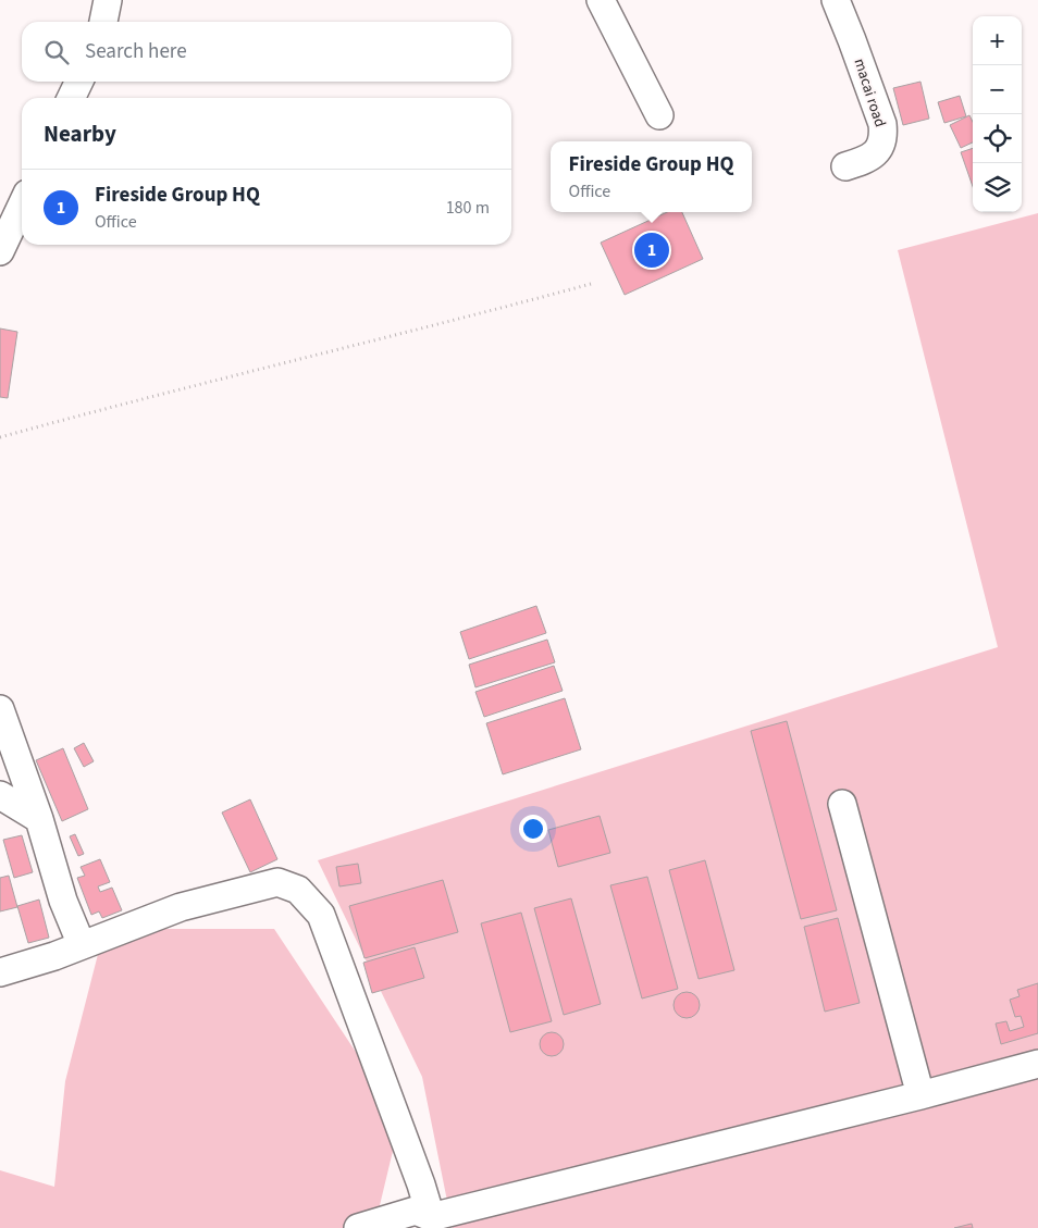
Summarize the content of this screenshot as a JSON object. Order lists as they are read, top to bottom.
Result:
{
  "streets": {
    "street": ["macai road"]
  },
  "page": {
    "map_buttons": ["+", "−"],
    "search": "Search here",
    "heading": "Nearby",
    "popup": ["Fireside Group HQ", "Office"],
    "list": [
      {
        "mark": "1",
        "name": "Fireside Group HQ",
        "note": "Office",
        "value": "180 m"
      }
    ],
    "pins": "1"
  }
}
